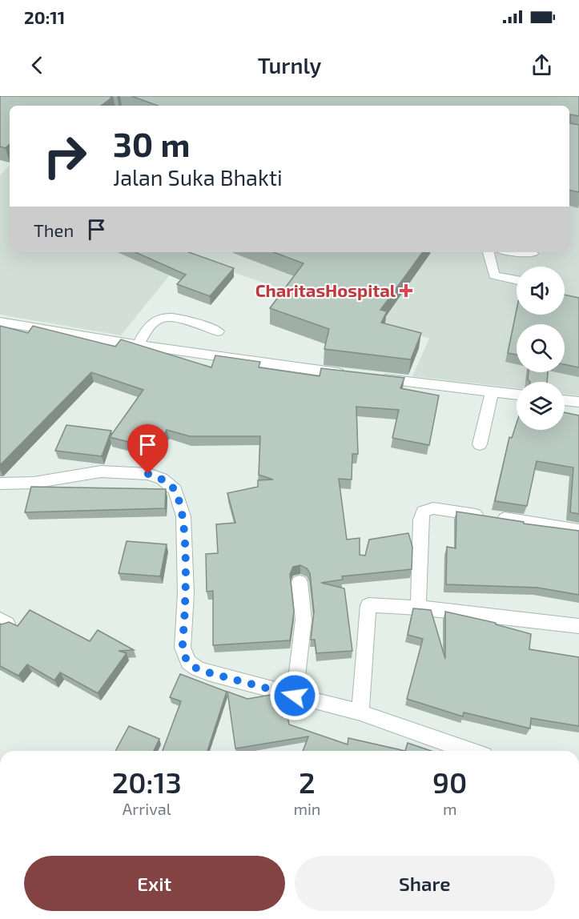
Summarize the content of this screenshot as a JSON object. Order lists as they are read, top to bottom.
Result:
{
  "places": {
    "health": ["CharitasHospital"]
  },
  "page": {
    "status": "20:11",
    "header": "Turnly",
    "turn": ["30 m", "Jalan Suka Bhakti"],
    "then": "Then",
    "eta": [
      "20:13",
      "Arrival",
      "2",
      "min",
      "90",
      "m"
    ],
    "buttons": ["Exit", "Share"]
  }
}
